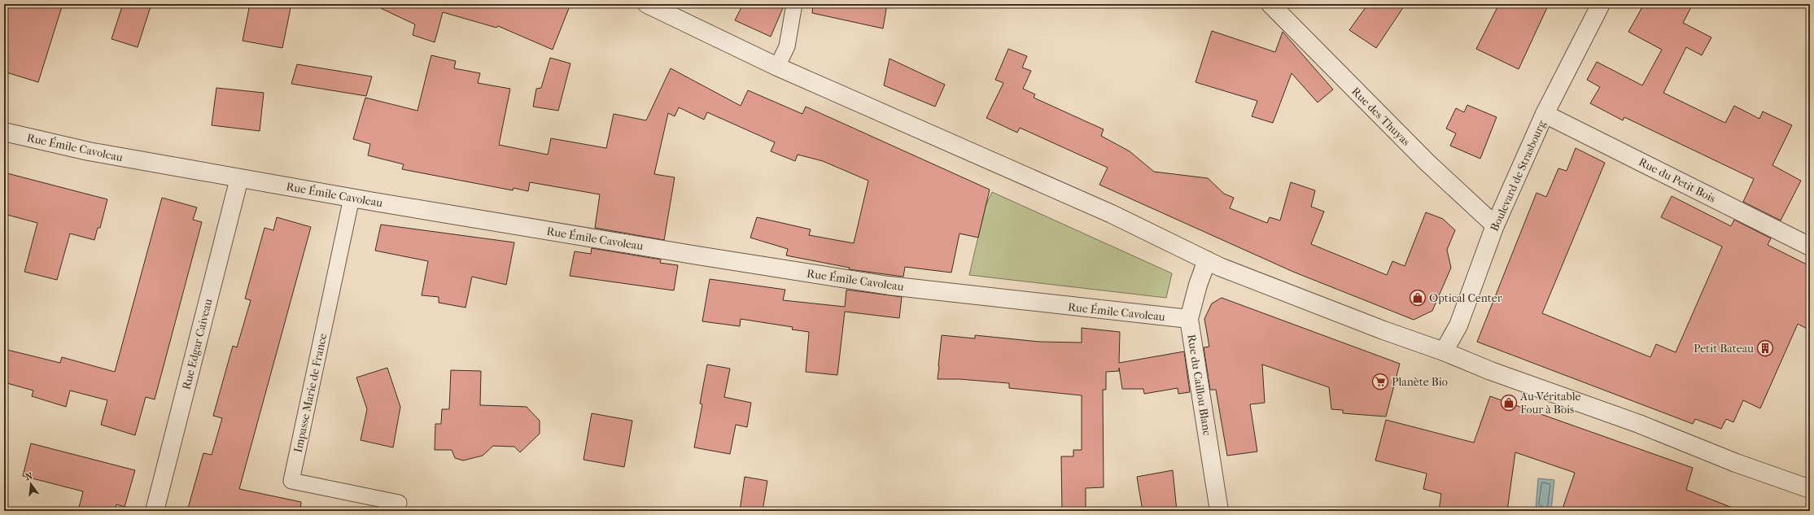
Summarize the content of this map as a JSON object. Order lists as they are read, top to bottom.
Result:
{
  "streets": {
    "street": [
      "Rue des Thuyas",
      "Rue Émile Cavoleau",
      "Boulevard de Strasbourg",
      "Rue du Petit Bois",
      "Rue Edgar Caiveau",
      "Rue du Caillou Blanc"
    ],
    "lane": ["Impasse Marie de France"]
  },
  "crossings": [
    ["Rue des Thuyas", "Boulevard de Strasbourg"],
    ["Rue Émile Cavoleau", "Rue Edgar Caiveau"],
    ["Rue Émile Cavoleau", "Rue du Caillou Blanc"],
    ["Rue Émile Cavoleau", "Impasse Marie de France"],
    ["Boulevard de Strasbourg", "Rue du Petit Bois"]
  ],
  "places": {
    "shop": ["Optical Center", "Au Véritable Four à Bois"],
    "building": ["Petit Bateau"],
    "supermarket": ["Planète Bio"]
  },
  "north": "top"
}
